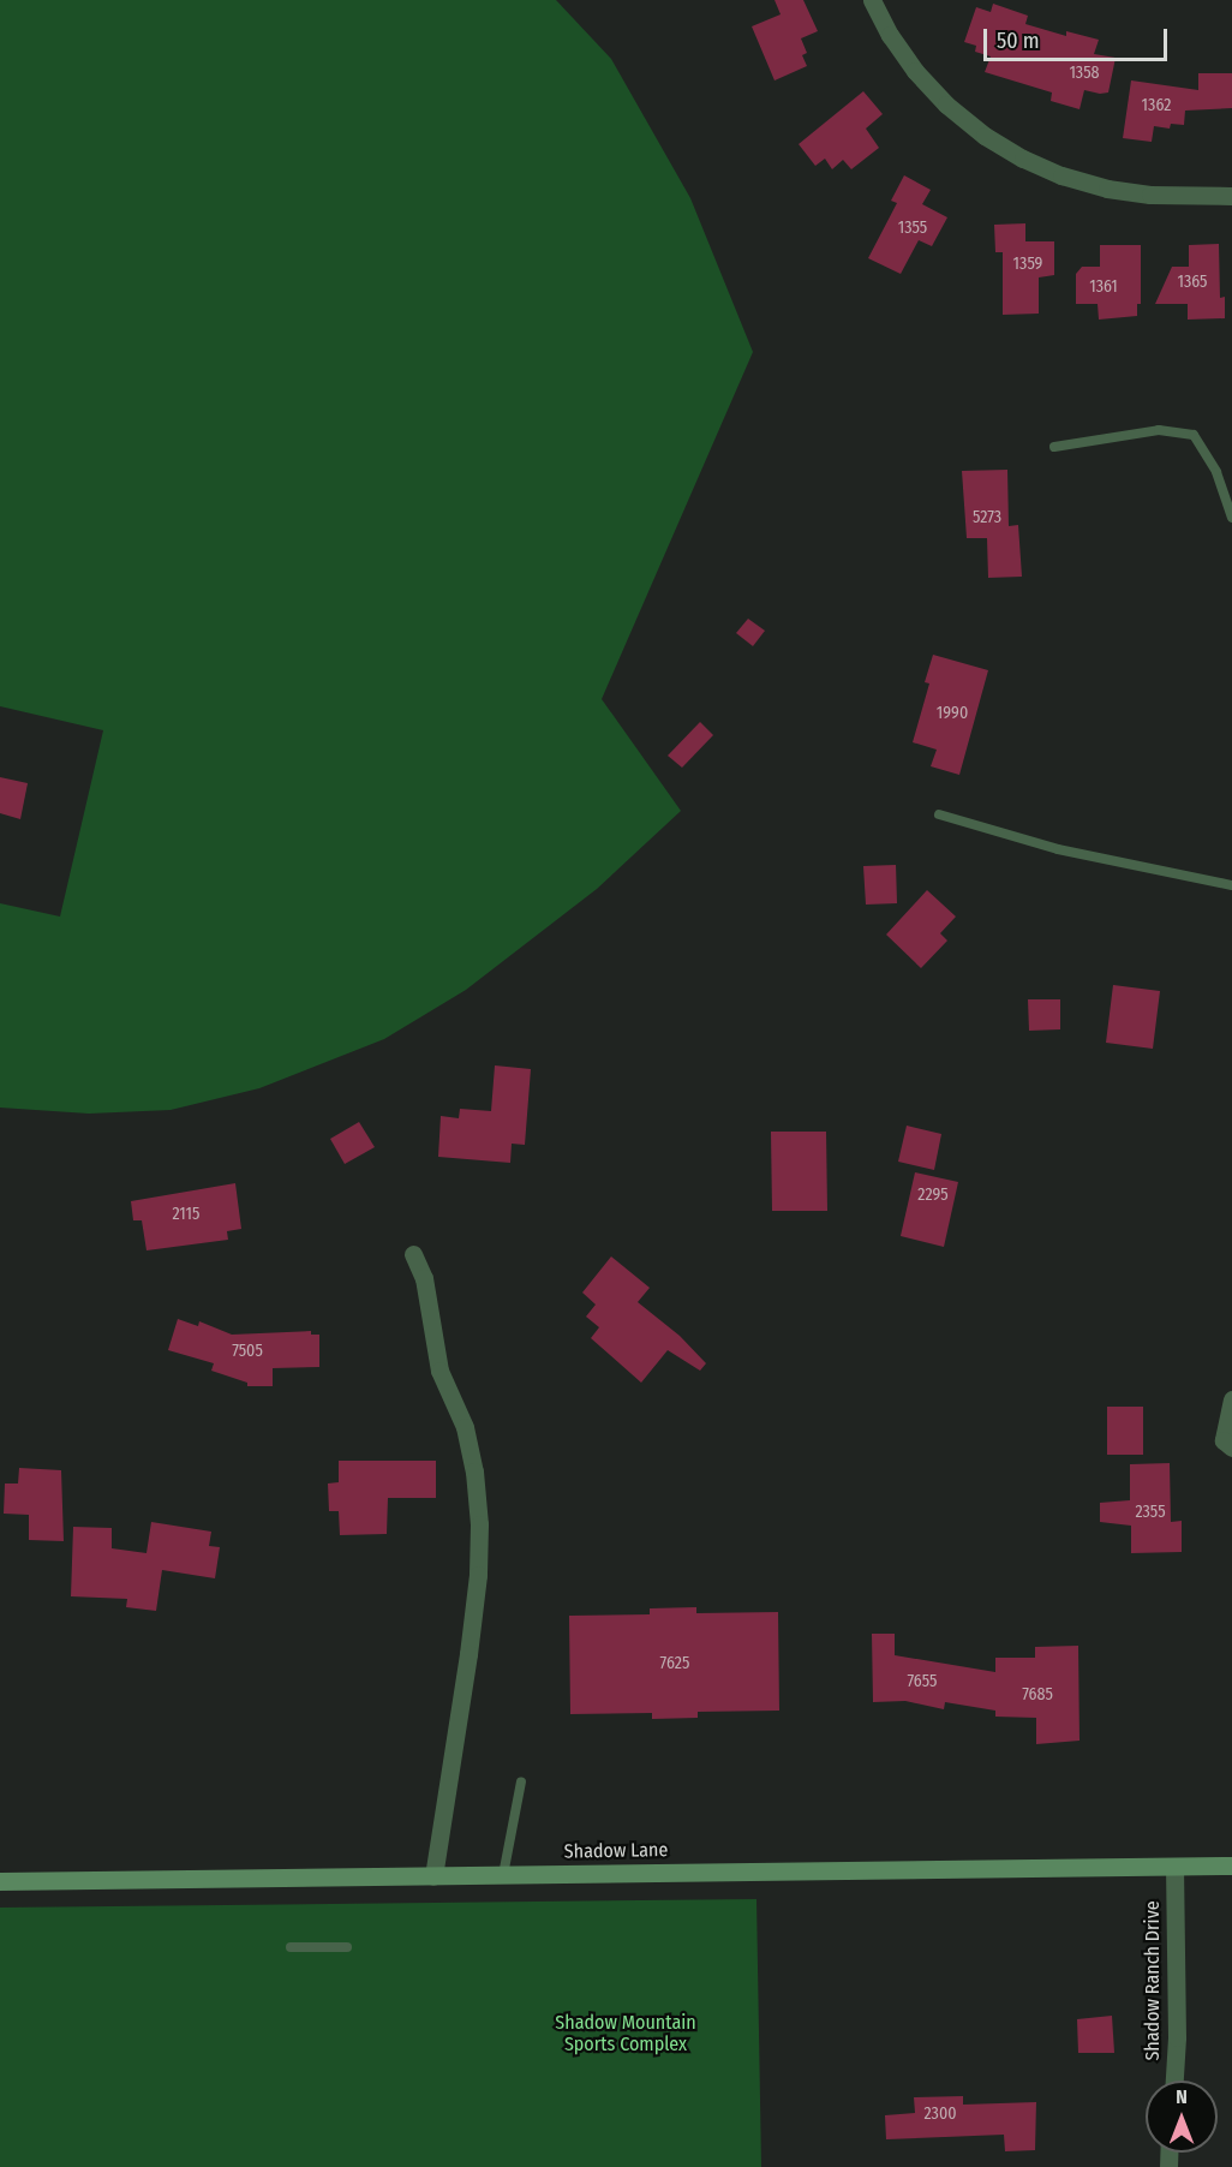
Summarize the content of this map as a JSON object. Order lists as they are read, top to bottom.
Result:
{
  "streets": {
    "street": ["Shadow Lane", "Shadow Ranch Drive"]
  },
  "crossings": [
    ["Shadow Lane", "Shadow Ranch Drive"]
  ],
  "parks": ["Shadow Mountain Sports Complex"],
  "house_numbers": [
    "1358",
    "1362",
    "1355",
    "1359",
    "1365",
    "1361",
    "5273",
    "1990",
    "2295",
    "2115",
    "7505",
    "2355",
    "7625",
    "7655",
    "7685",
    "2300"
  ],
  "scale_bar": "50 m",
  "north": "top"
}
